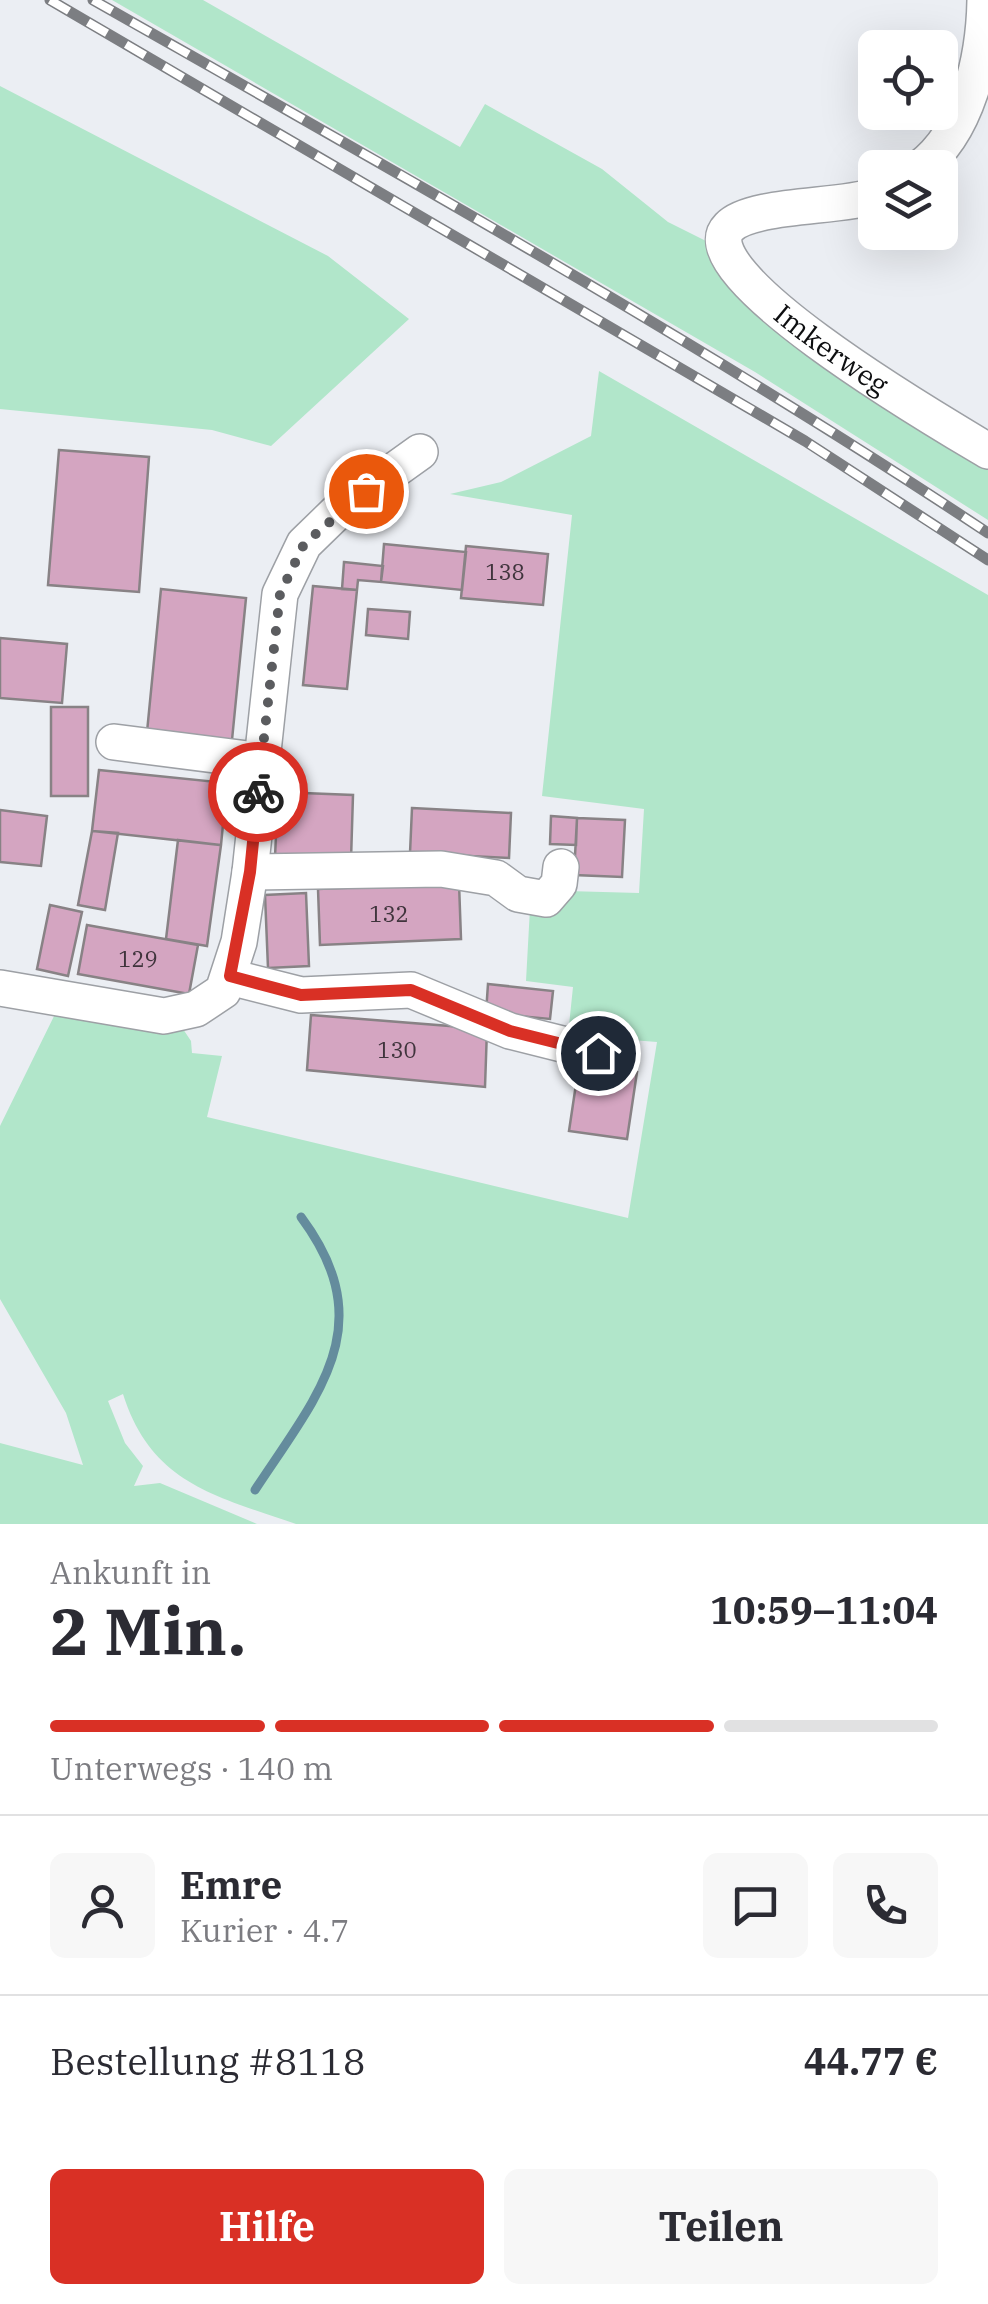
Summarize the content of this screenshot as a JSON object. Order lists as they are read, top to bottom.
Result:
{
  "streets": {
    "street": ["Imkerweg"]
  },
  "house_numbers": [
    "138",
    "132",
    "129",
    "130"
  ],
  "page": {
    "heading": ["2 Min.", "Ankunft in", "10:59–11:04"],
    "panel": [
      "Emre",
      "Kurier · 4.7",
      "Bestellung #8118",
      "44.77 €"
    ],
    "bar": "Unterwegs · 140 m",
    "buttons": ["Hilfe", "Teilen"]
  }
}
